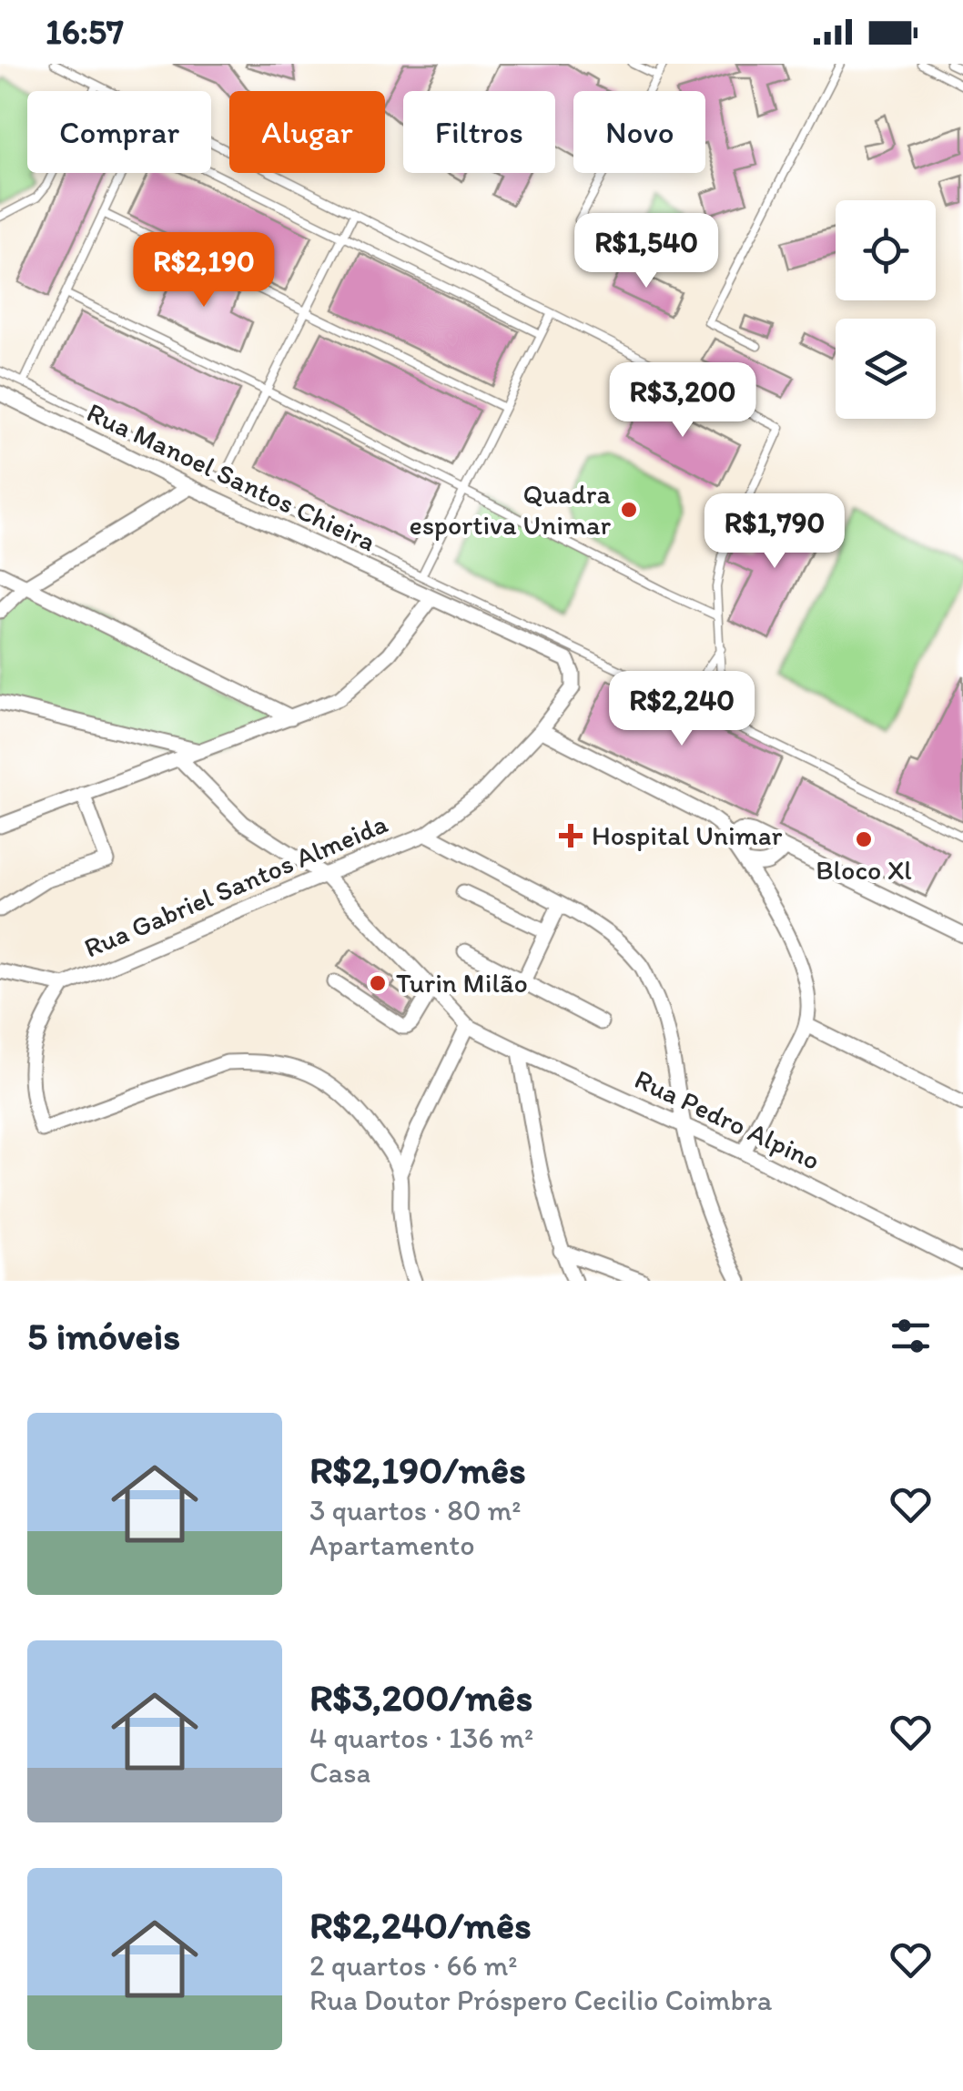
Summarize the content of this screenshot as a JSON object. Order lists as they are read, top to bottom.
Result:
{
  "streets": {
    "street": ["Rua Manoel Santos Chieira", "Rua Gabriel Santos Almeida", "Rua Pedro Alpino"]
  },
  "crossings": [
    ["Rua Manoel Santos Chieira", "Rua Gabriel Santos Almeida"],
    ["Rua Gabriel Santos Almeida", "Rua Pedro Alpino"]
  ],
  "places": {
    "other": ["Quadra esportiva Unimar", "Bloco Xl", "Turin Milão"],
    "health": ["Hospital Unimar"]
  },
  "page": {
    "status": "16:57",
    "chip": [
      "Comprar",
      "Alugar",
      "Filtros",
      "Novo"
    ],
    "price": [
      "R$1,540",
      "R$2,190",
      "R$3,200",
      "R$1,790",
      "R$2,240"
    ],
    "heading": "5 imóveis",
    "list": [
      {
        "name": "R$2,190/mês",
        "note": "3 quartos · 80 m² · Apartamento"
      },
      {
        "name": "R$3,200/mês",
        "note": "4 quartos · 136 m² · Casa"
      },
      {
        "name": "R$2,240/mês",
        "note": "2 quartos · 66 m² · Rua Doutor Próspero Cecilio Coimbra"
      }
    ]
  }
}
